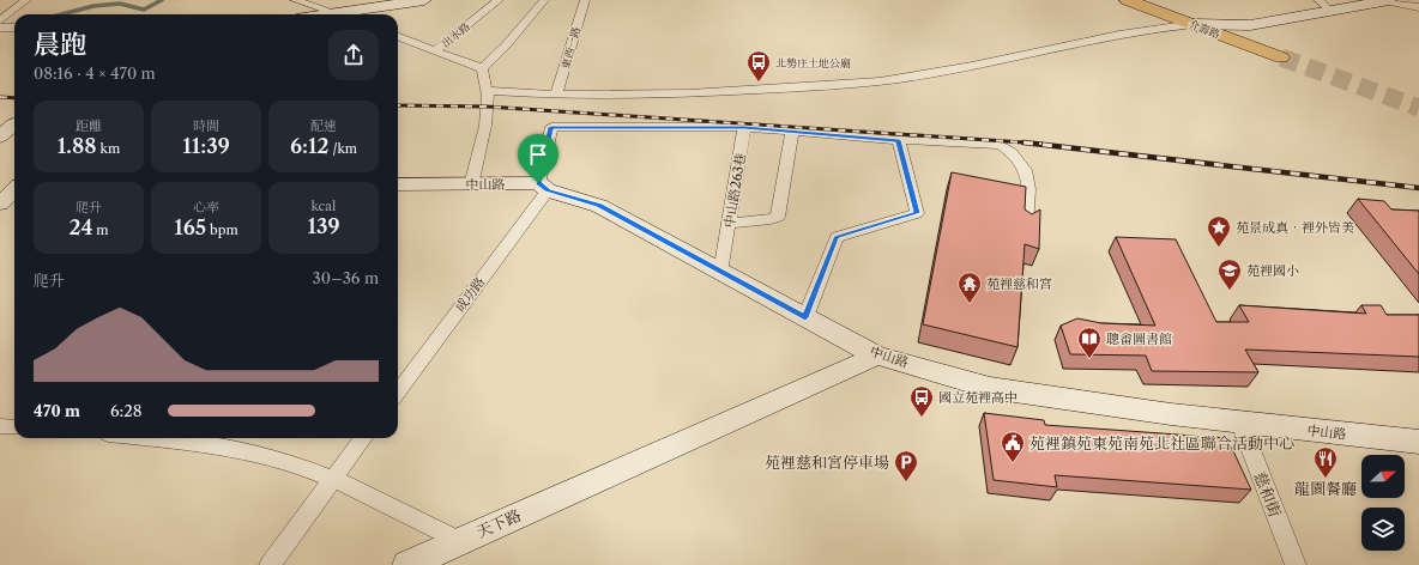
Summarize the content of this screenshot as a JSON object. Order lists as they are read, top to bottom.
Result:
{
  "streets": {
    "main road": ["介壽路"],
    "street": [
      "出水路",
      "東西一路",
      "中山路",
      "中山路263巷",
      "成功路",
      "慈和街",
      "天下路"
    ]
  },
  "crossings": [
    ["中山路", "中山路263巷"],
    ["中山路", "成功路"],
    ["中山路", "慈和街"],
    ["中山路", "天下路"]
  ],
  "places": {
    "bus stop": ["北勢庄土地公廟", "國立苑裡高中"],
    "place": ["苑景成真．裡外皆美"],
    "school or university": ["苑裡國小"],
    "temple": ["苑裡慈和宮"],
    "library": ["聰畬圖書館"],
    "public building": ["苑裡鎮苑東苑南苑北社區聯合活動中心"],
    "restaurant": ["龍園餐廳"],
    "parking": ["苑裡慈和宮停車場"]
  },
  "north": "right",
  "page": {
    "heading": ["晨跑", "08:16 · 4 × 470 m"],
    "stats": [
      ["距離", "1.88 km"],
      ["時間", "11:39"],
      ["配速", "6:12 /km"],
      ["爬升", "24 m"],
      ["心率", "165 bpm"],
      ["kcal", "139"]
    ],
    "chart": ["爬升", "30–36 m"],
    "list": [
      {
        "name": "470 m",
        "note": "6:28"
      }
    ]
  }
}
